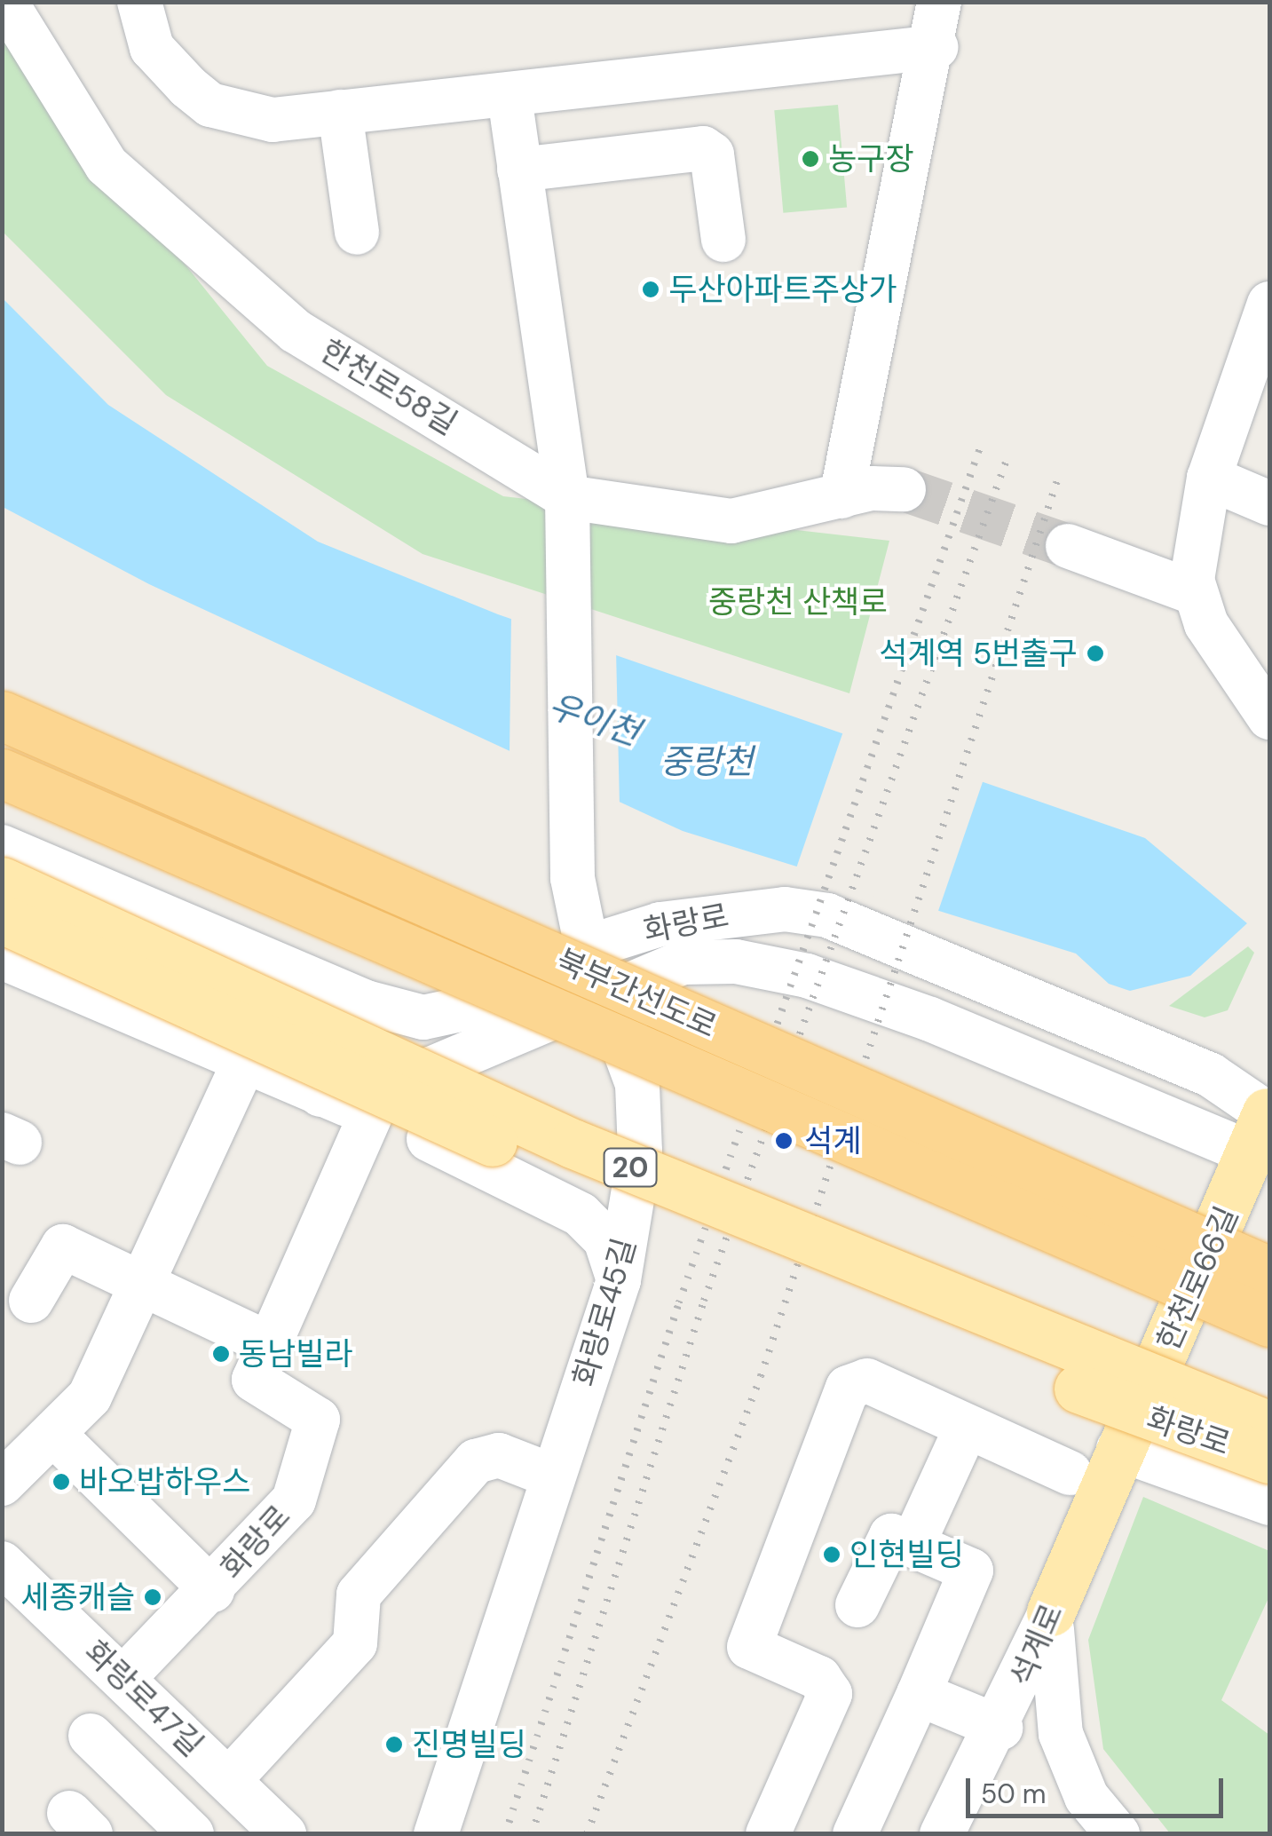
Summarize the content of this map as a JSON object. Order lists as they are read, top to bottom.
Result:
{
  "streets": {
    "highway": ["북부간선도로"],
    "main road": [
      "화랑로",
      "20",
      "한천로66길",
      "석계로"
    ],
    "street": ["한천로58길", "화랑로45길", "화랑로47길"]
  },
  "crossings": [
    ["한천로58길", "화랑로45길"],
    ["화랑로", "한천로66길"],
    ["화랑로", "화랑로45길"],
    ["화랑로", "석계로"],
    ["화랑로", "화랑로47길"],
    ["한천로66길", "석계로"]
  ],
  "water": ["우이천", "중랑천"],
  "parks": ["중랑천 산책로"],
  "places": [
    "농구장",
    "두산아파트주상가",
    "석계역 5번출구",
    "석계",
    "동남빌라",
    "바오밥하우스",
    "인현빌딩",
    "세종캐슬",
    "진명빌딩"
  ],
  "scale_bar": "50 m"
}
